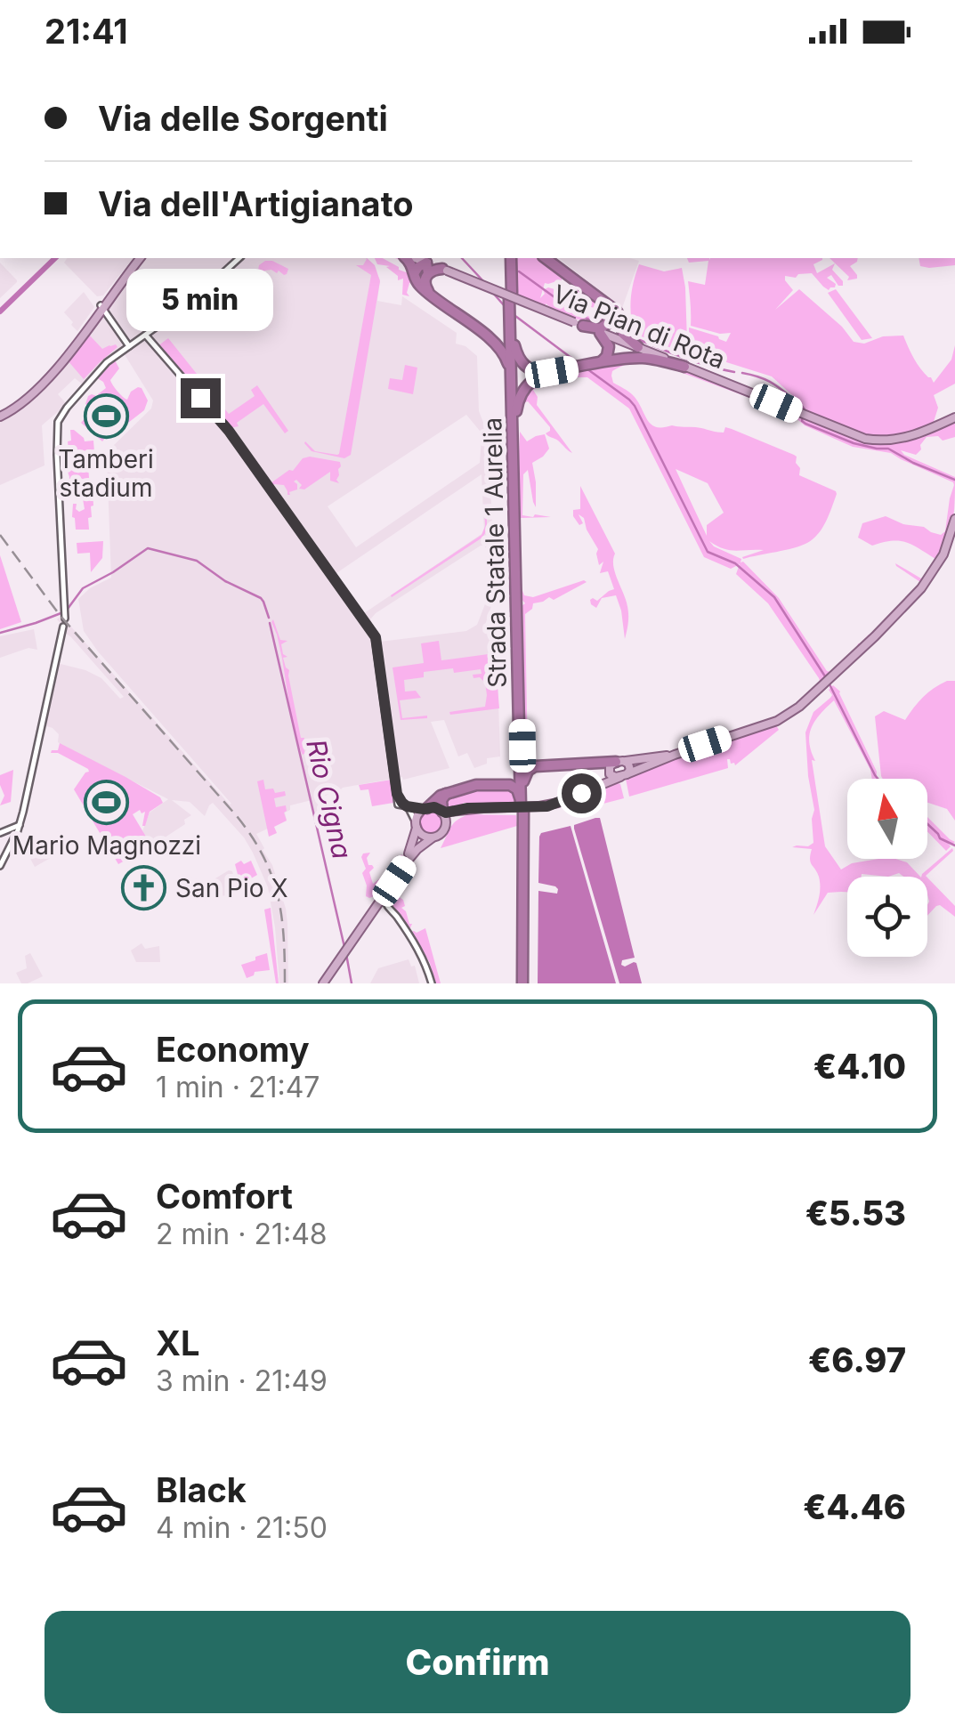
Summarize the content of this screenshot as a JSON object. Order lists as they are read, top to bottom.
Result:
{
  "streets": {
    "highway": ["Strada Statale 1 Aurelia"],
    "main road": ["Via Pian di Rota"]
  },
  "water": ["Rio Cigna"],
  "places": {
    "sports": ["Tamberi stadium", "Mario Magnozzi"],
    "church": ["San Pio X"]
  },
  "north": "top",
  "page": {
    "status": "21:41",
    "banner": ["Via delle Sorgenti", "Via dell'Artigianato"],
    "bubble": "5 min",
    "list": [
      {
        "name": "Economy",
        "note": "1 min · 21:47",
        "value": "€4.10"
      },
      {
        "name": "Comfort",
        "note": "2 min · 21:48",
        "value": "€5.53"
      },
      {
        "name": "XL",
        "note": "3 min · 21:49",
        "value": "€6.97"
      },
      {
        "name": "Black",
        "note": "4 min · 21:50",
        "value": "€4.46"
      }
    ],
    "buttons": "Confirm"
  }
}
